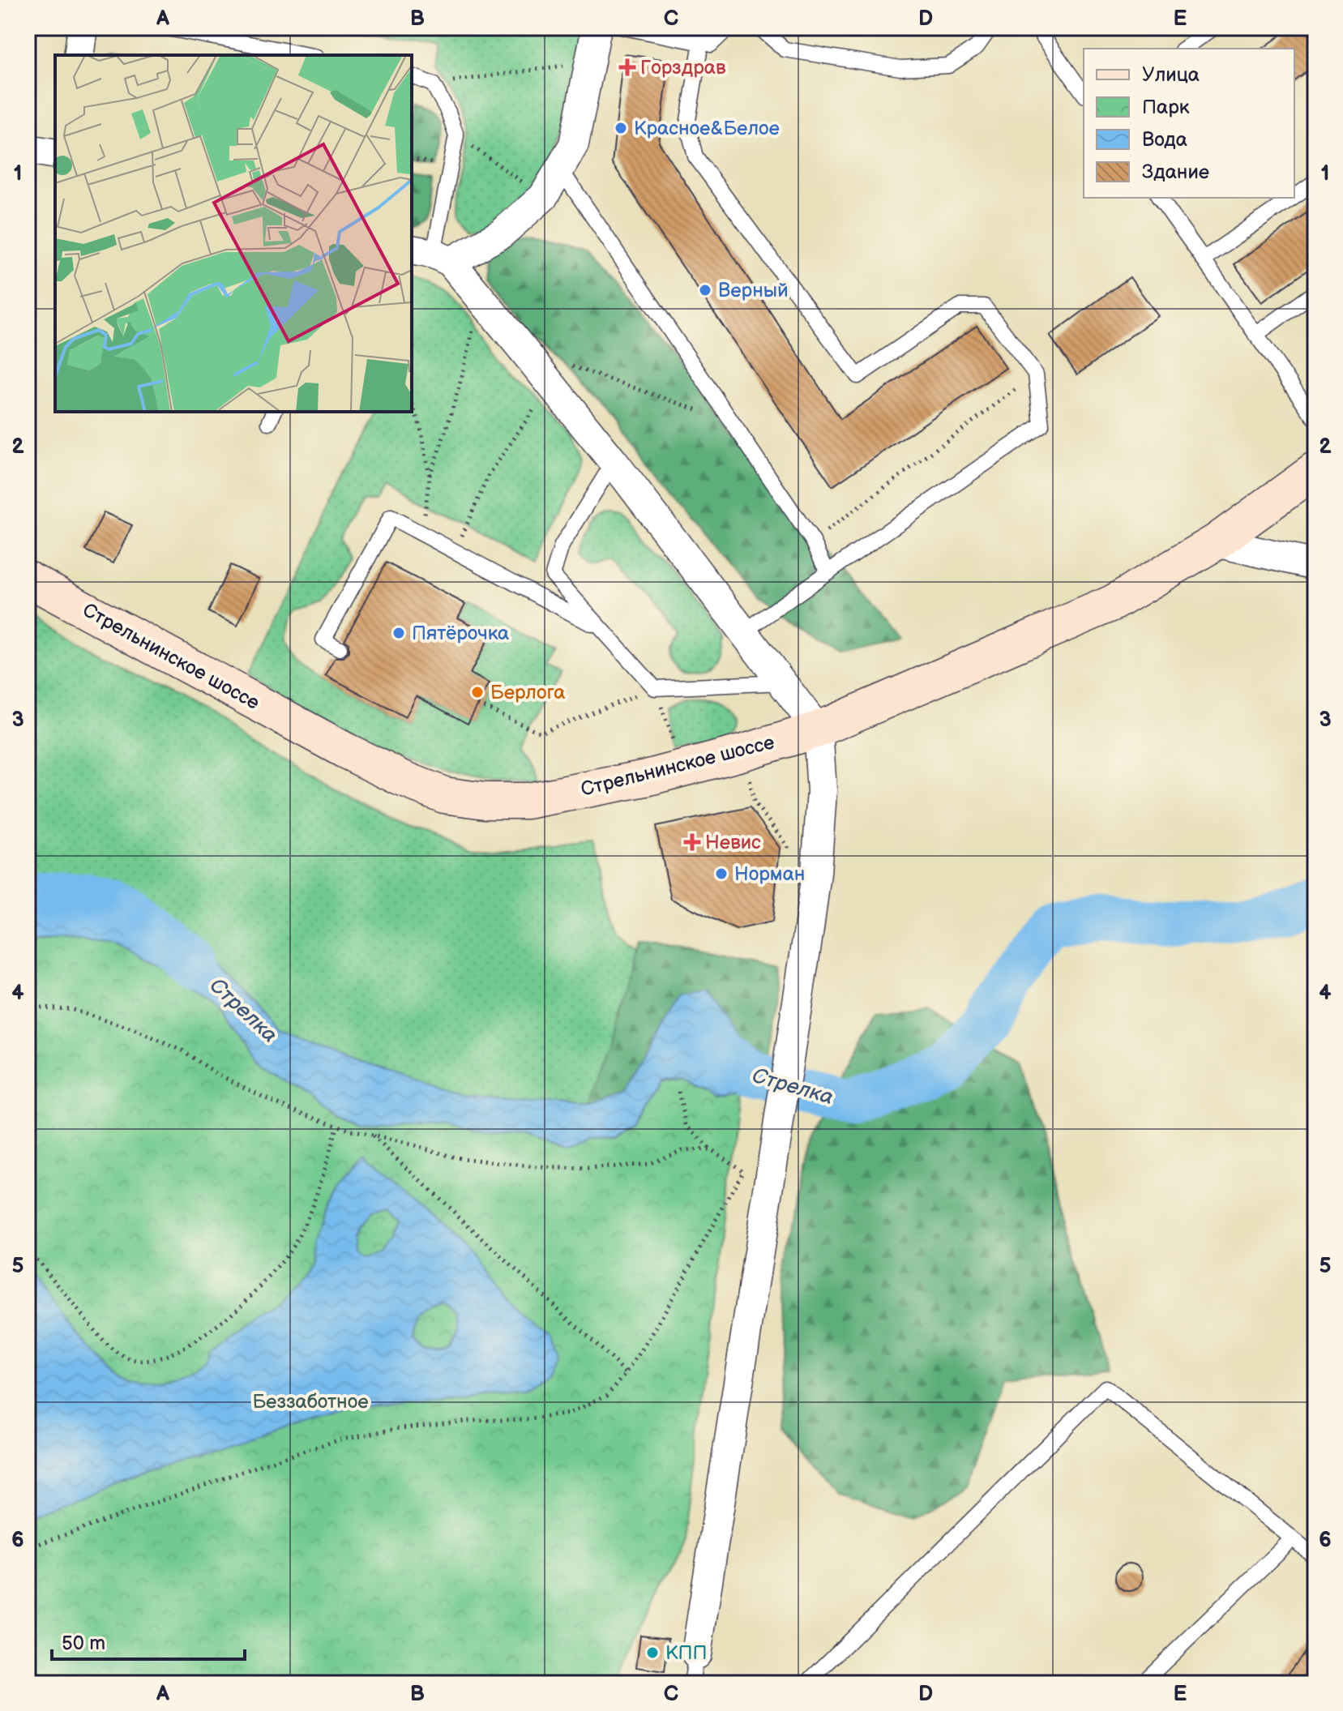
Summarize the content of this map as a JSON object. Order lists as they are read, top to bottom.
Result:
{
  "streets": {
    "main road": ["Стрельнинское шоссе"]
  },
  "water": ["Стрелка"],
  "parks": ["Беззаботное"],
  "places": {
    "health": ["Горздрав", "Невис"],
    "other": [
      "Красное&Белое",
      "Верный",
      "Пятёрочка",
      "Берлога",
      "Норман",
      "КПП"
    ]
  },
  "legend": [
    "Улица",
    "Парк",
    "Вода",
    "Здание"
  ],
  "scale_bar": "50 m",
  "grid": {
    "columns": [
      "A",
      "B",
      "C",
      "D",
      "E"
    ],
    "rows": [
      "1",
      "2",
      "3",
      "4",
      "5",
      "6"
    ]
  }
}
